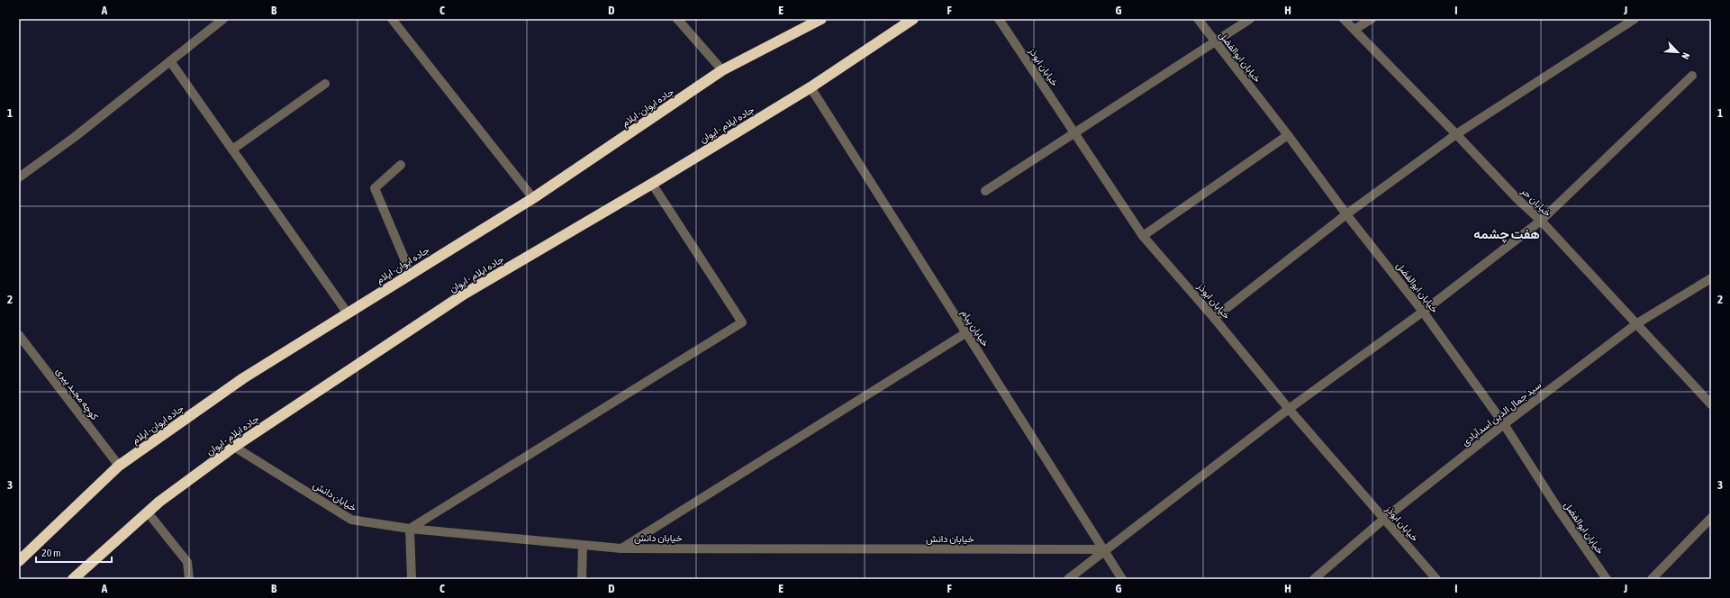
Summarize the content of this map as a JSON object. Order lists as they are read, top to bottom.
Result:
{
  "streets": {
    "highway": ["جاده ایوان- ایلام", "جاده ایلام - ایوان"],
    "street": [
      "خیابان ابوالفضل",
      "خیابان ابوذز",
      "خیابان حر",
      "خیابان پیام",
      "کوچه مجید پیری",
      "سید جمال الدین اسدآبادی",
      "خیابان دانش"
    ]
  },
  "crossings": [
    ["خیابان ابوالفضل", "سید جمال الدین اسدآبادی"],
    ["خیابان ابوذز", "سید جمال الدین اسدآبادی"],
    ["جاده ایوان- ایلام", "کوچه مجید پیری"],
    ["جاده ایلام - ایوان", "خیابان پیام"],
    ["جاده ایلام - ایوان", "خیابان دانش"],
    ["خیابان حر", "سید جمال الدین اسدآبادی"],
    ["خیابان پیام", "خیابان دانش"]
  ],
  "districts": ["هفت چشمه"],
  "scale_bar": "20 m",
  "north": "bottom right",
  "grid": {
    "columns": [
      "A",
      "B",
      "C",
      "D",
      "E",
      "F",
      "G",
      "H",
      "I",
      "J"
    ],
    "rows": ["1", "2", "3"]
  }
}
